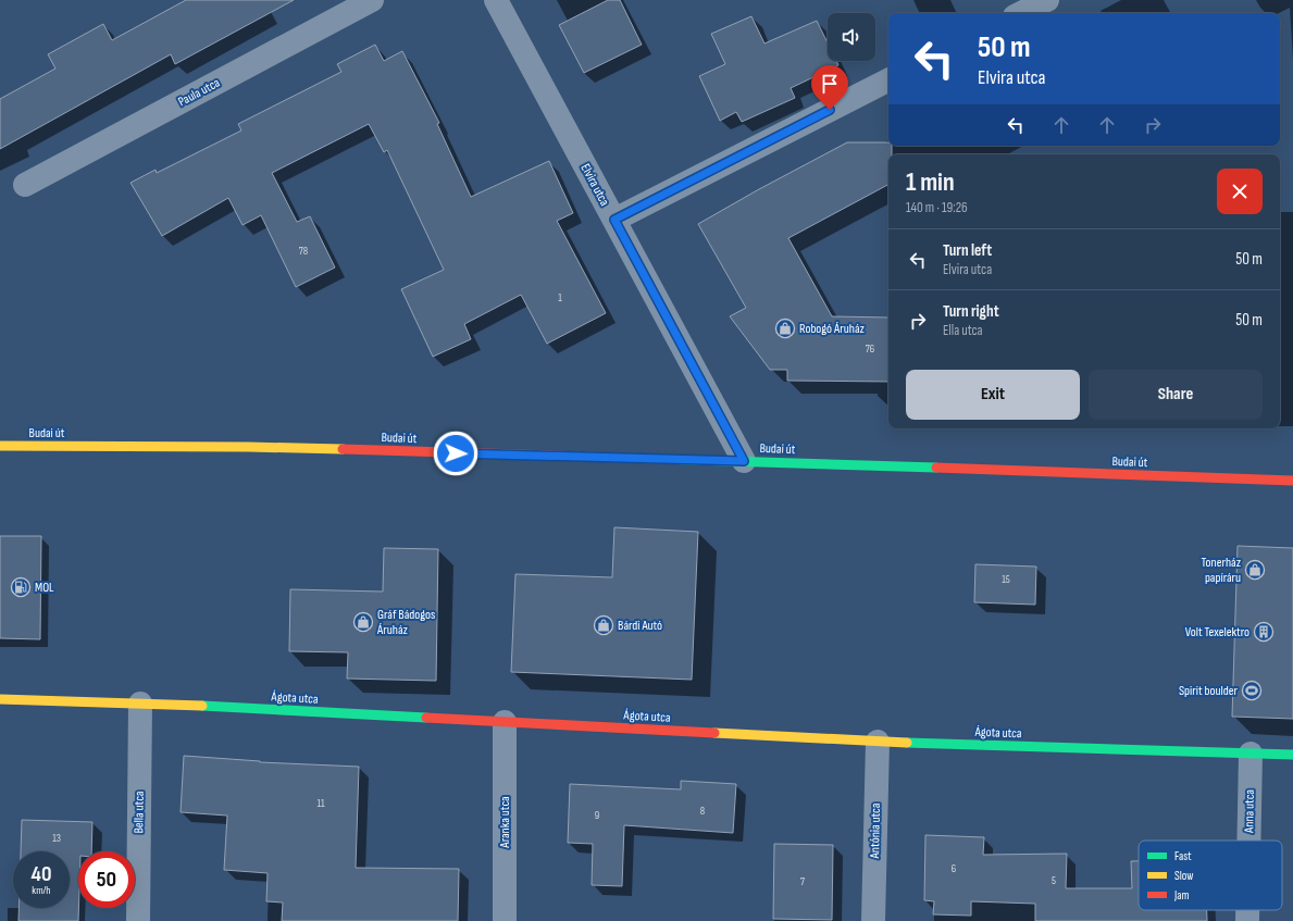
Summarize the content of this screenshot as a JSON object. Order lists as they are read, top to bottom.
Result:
{
  "streets": {
    "street": [
      "Paula utca",
      "Elvira utca",
      "Budai út",
      "Ágota utca",
      "Anna utca",
      "Bella utca",
      "Aranka utca",
      "Antónia utca"
    ]
  },
  "crossings": [
    ["Elvira utca", "Budai út"],
    ["Ágota utca", "Anna utca"],
    ["Ágota utca", "Bella utca"],
    ["Ágota utca", "Aranka utca"],
    ["Ágota utca", "Antónia utca"]
  ],
  "places": {
    "shop": [
      "Robogó Áruház",
      "Tonerház papíráru",
      "Gráf Bádogos Áruház",
      "Bárdi Autó"
    ],
    "fuel station": ["MOL"],
    "building": ["Volt Texelektro"],
    "sports": ["Spirit boulder"]
  },
  "house_numbers": [
    "78",
    "1",
    "76",
    "15",
    "11",
    "8",
    "9",
    "13",
    "6",
    "5",
    "7"
  ],
  "legend": ["Fast", "Slow", "Jam"],
  "page": {
    "turn": ["50 m", "Elvira utca"],
    "heading": ["1 min", "140 m · 19:26"],
    "list": [
      {
        "name": "Turn left",
        "note": "Elvira utca",
        "value": "50 m"
      },
      {
        "name": "Turn right",
        "note": "Ella utca",
        "value": "50 m"
      }
    ],
    "buttons": ["Exit", "Share"],
    "speed": "40 km/h",
    "limit": "50"
  }
}
